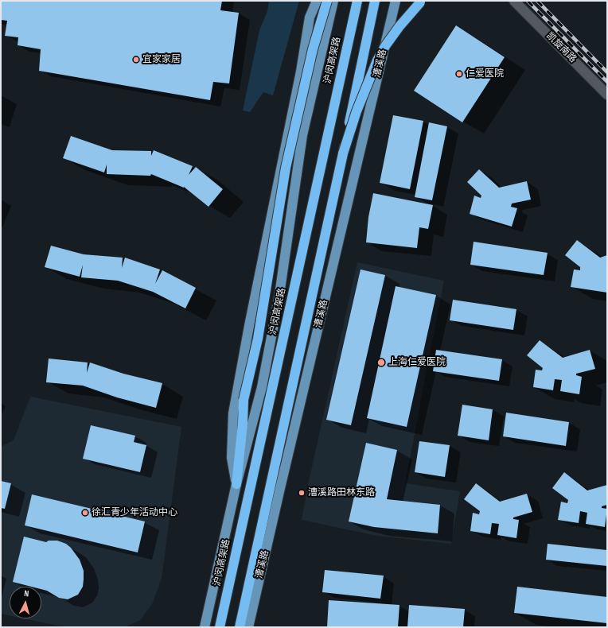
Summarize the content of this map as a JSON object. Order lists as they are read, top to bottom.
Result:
{
  "streets": {
    "highway": ["沪闵高架路"],
    "main road": ["漕溪路"],
    "street": ["凯旋南路"]
  },
  "places": [
    "宜家家居",
    "仁爱医院",
    "上海仁爱医院",
    "漕溪路田林东路",
    "徐汇青少年活动中心"
  ],
  "north": "top"
}
